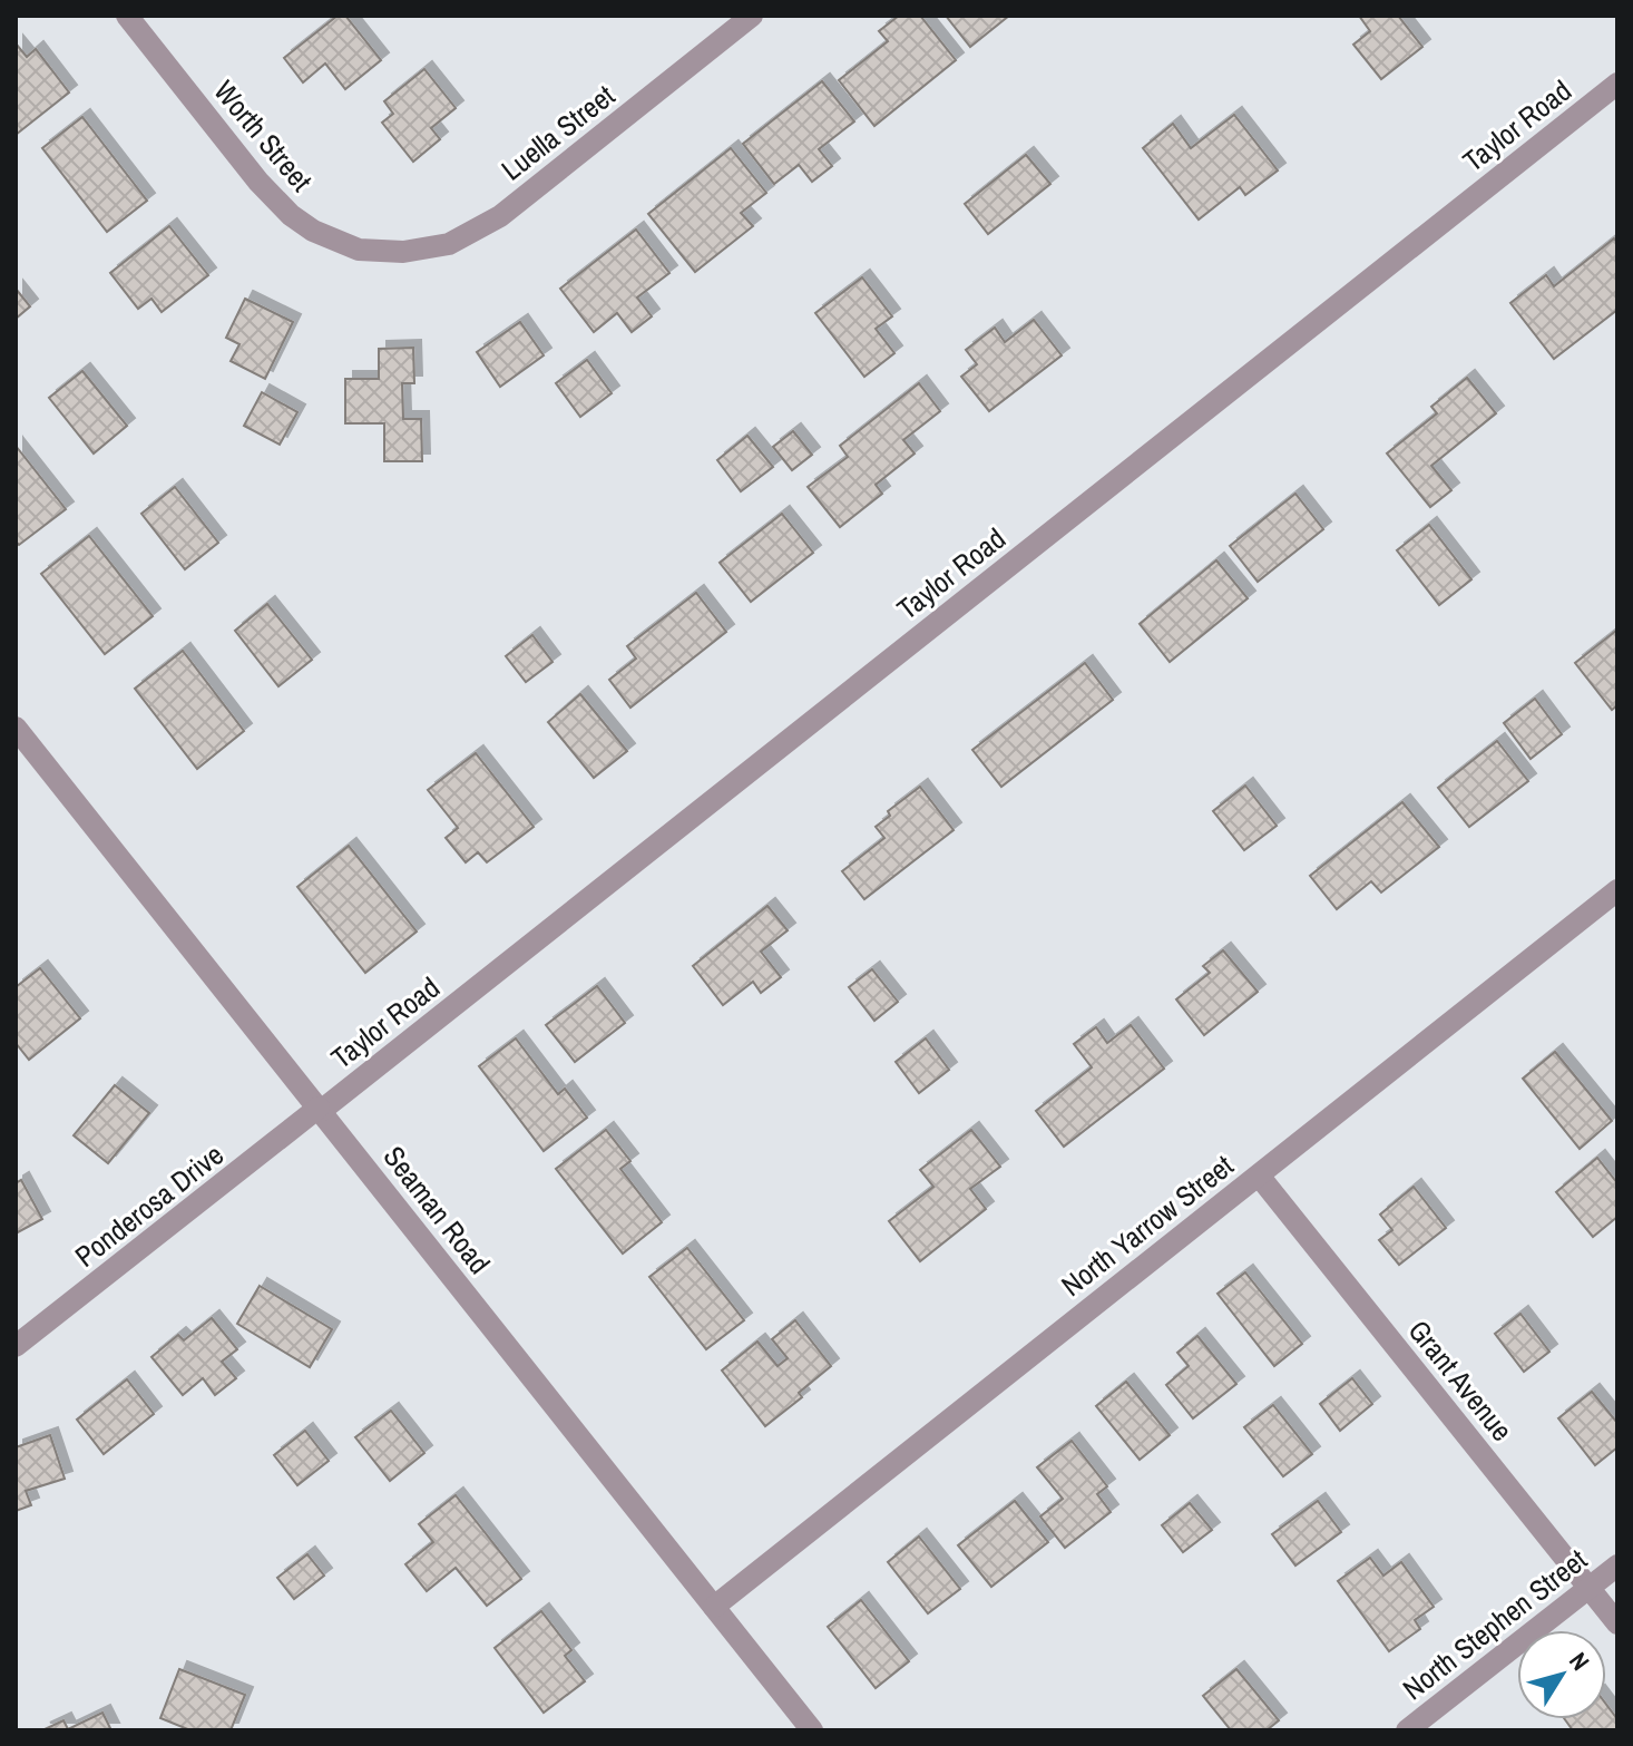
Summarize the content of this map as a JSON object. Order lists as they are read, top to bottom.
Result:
{
  "streets": {
    "street": [
      "Taylor Road",
      "Luella Street",
      "Worth Street",
      "Ponderosa Drive",
      "Seaman Road",
      "North Yarrow Street",
      "Grant Avenue",
      "North Stephen Street"
    ]
  },
  "crossings": [
    ["Taylor Road", "Ponderosa Drive"],
    ["Taylor Road", "Seaman Road"],
    ["Luella Street", "Worth Street"],
    ["Ponderosa Drive", "Seaman Road"],
    ["Seaman Road", "North Yarrow Street"],
    ["North Yarrow Street", "Grant Avenue"],
    ["Grant Avenue", "North Stephen Street"]
  ],
  "north": "top right"
}
